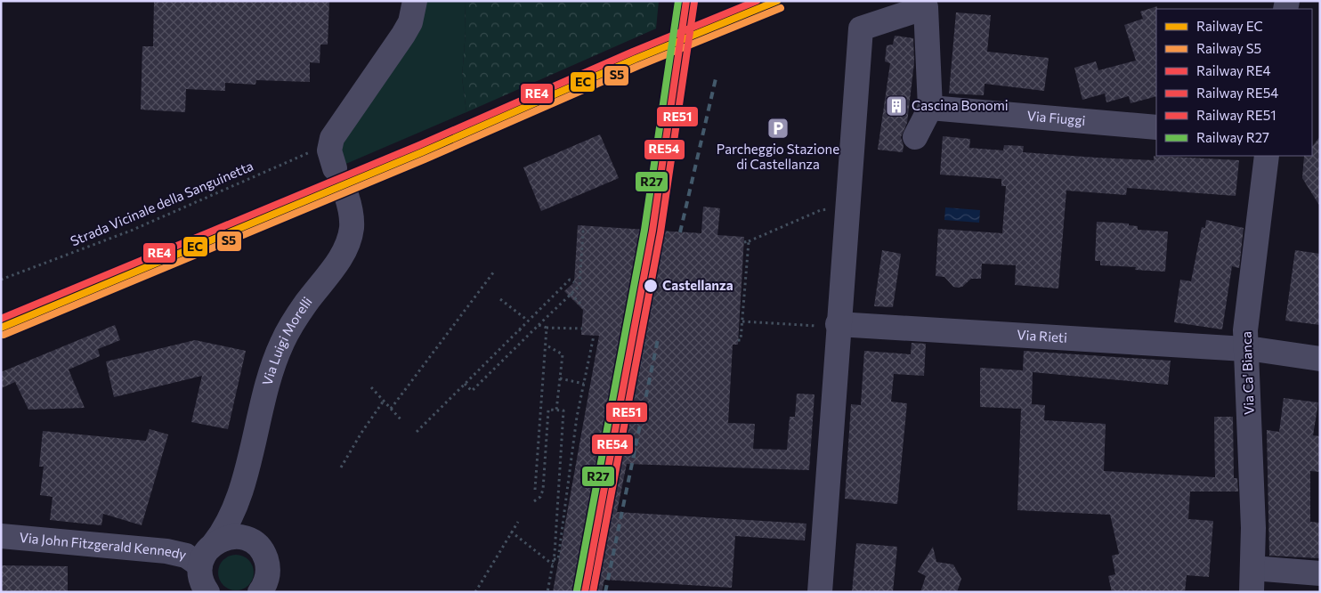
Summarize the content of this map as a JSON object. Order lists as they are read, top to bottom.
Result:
{
  "streets": {
    "street": [
      "Via Fiuggi",
      "Via Rieti",
      "Via Luigi Morelli",
      "Via Ca' Bianca",
      "Via John Fitzgerald Kennedy"
    ],
    "path": ["Strada Vicinale della Sanguinetta"]
  },
  "crossings": [
    ["Via Rieti", "Via Ca' Bianca"]
  ],
  "places": {
    "building": ["Cascina Bonomi"],
    "parking": ["Parcheggio Stazione di Castellanza"],
    "other": ["Castellanza"]
  },
  "lines": [
    "rail line EC",
    "rail line RE4",
    "rail line RE54",
    "rail line R27",
    "rail line RE51",
    "rail line S5"
  ],
  "legend": [
    "Railway EC",
    "Railway S5",
    "Railway RE4",
    "Railway RE54",
    "Railway RE51",
    "Railway R27"
  ]
}
